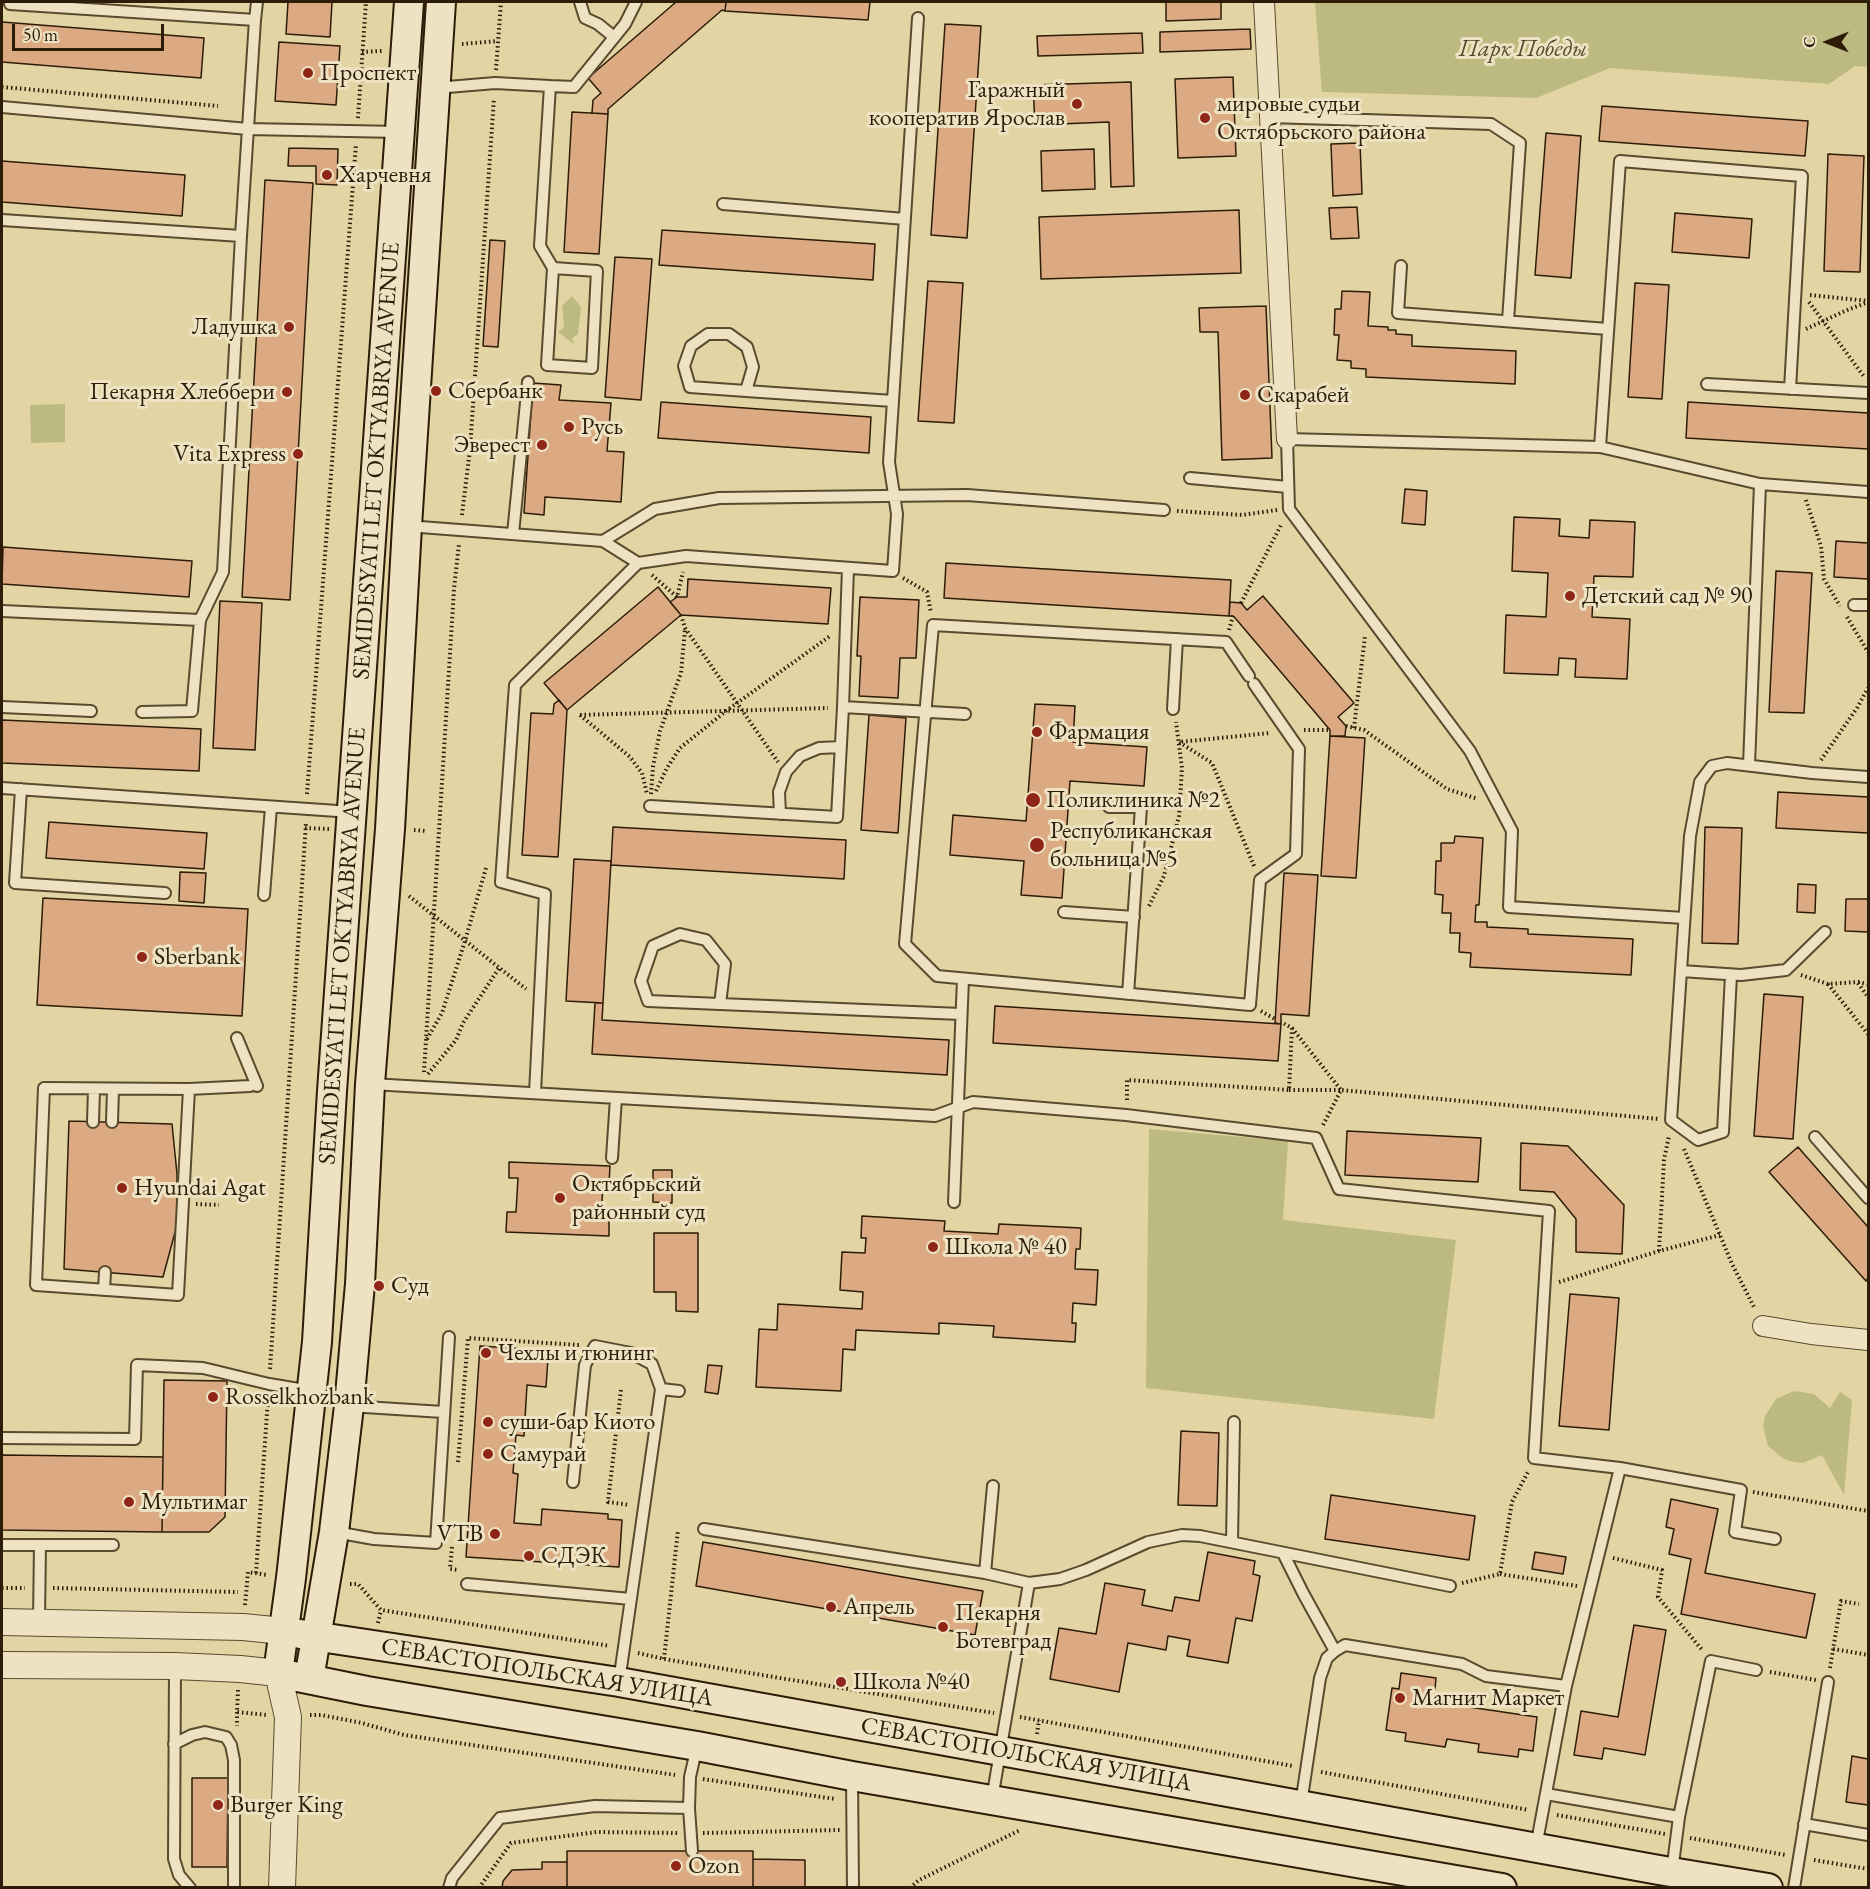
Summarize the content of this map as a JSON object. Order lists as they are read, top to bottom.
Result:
{
  "streets": {
    "main road": ["SEMIDESYATI LET OKTYABRYA AVENUE", "СЕВАСТОПОЛЬСКАЯ УЛИЦА"]
  },
  "crossings": [
    ["SEMIDESYATI LET OKTYABRYA AVENUE", "СЕВАСТОПОЛЬСКАЯ УЛИЦА"]
  ],
  "parks": ["Парк Победы"],
  "places": [
    "Проспект",
    "Гаражный кооператив Ярослав",
    "мировые судьи Октябрьского района",
    "Харчевня",
    "Ладушка",
    "Сбербанк",
    "Пекарня Хлеббери",
    "Скарабей",
    "Русь",
    "Эверест",
    "Vita Express",
    "Детский сад № 90",
    "Фармация",
    "Поликлиника №2",
    "Республиканская больница №5",
    "Sberbank",
    "Hyundai Agat",
    "Октябрьский районный суд",
    "Школа № 40",
    "Суд",
    "Чехлы и тюнинг",
    "Rosselkhozbank",
    "суши-бар Киото",
    "Самурай",
    "Мультимаг",
    "VTB",
    "СДЭК",
    "Апрель",
    "Пекарня Ботевград",
    "Школа №40",
    "Магнит Маркет",
    "Burger King",
    "Ozon"
  ],
  "scale_bar": "50 m",
  "north": "left"
}
